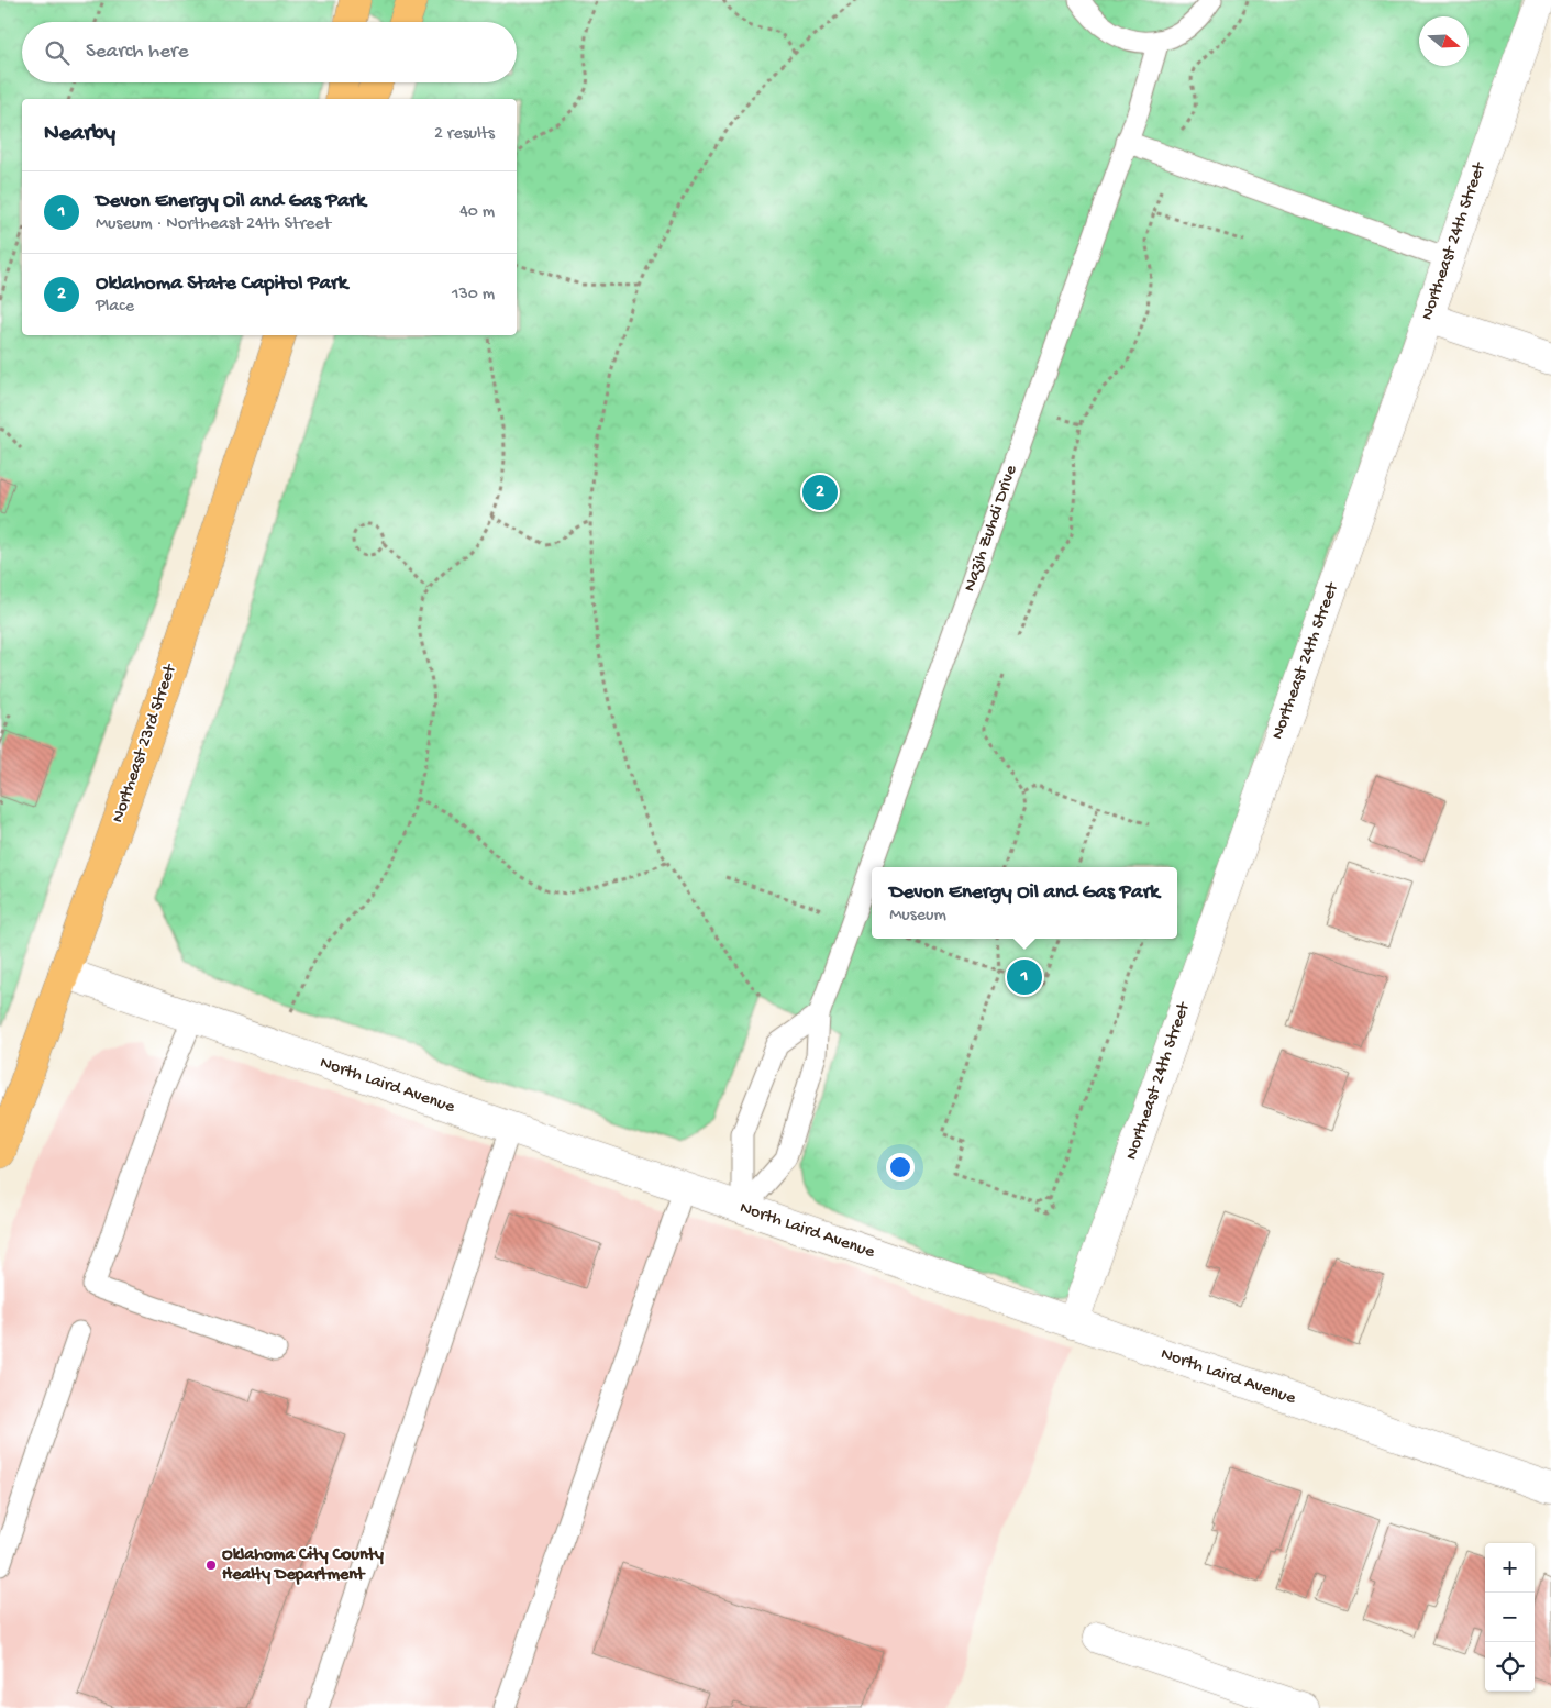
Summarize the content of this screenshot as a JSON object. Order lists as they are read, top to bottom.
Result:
{
  "streets": {
    "main road": ["Northeast 23rd Street"],
    "street": ["Northeast 24th Street", "North Laird Avenue"],
    "lane": ["Nazih Zuhdi Drive"]
  },
  "crossings": [
    ["Northeast 24th Street", "North Laird Avenue"],
    ["Nazih Zuhdi Drive", "North Laird Avenue"],
    ["Northeast 23rd Street", "North Laird Avenue"]
  ],
  "places": ["Oklahoma City County Healty Department"],
  "north": "right",
  "page": {
    "search": "Search here",
    "heading": ["Nearby", "2 results"],
    "list": [
      {
        "mark": "1",
        "name": "Devon Energy Oil and Gas Park",
        "note": "Museum · Northeast 24th Street",
        "value": "40 m"
      },
      {
        "mark": "2",
        "name": "Oklahoma State Capitol Park",
        "note": "Place",
        "value": "130 m"
      }
    ],
    "pins": ["2", "1"],
    "popup": ["Devon Energy Oil and Gas Park", "Museum"],
    "map_buttons": ["+", "−"]
  }
}
